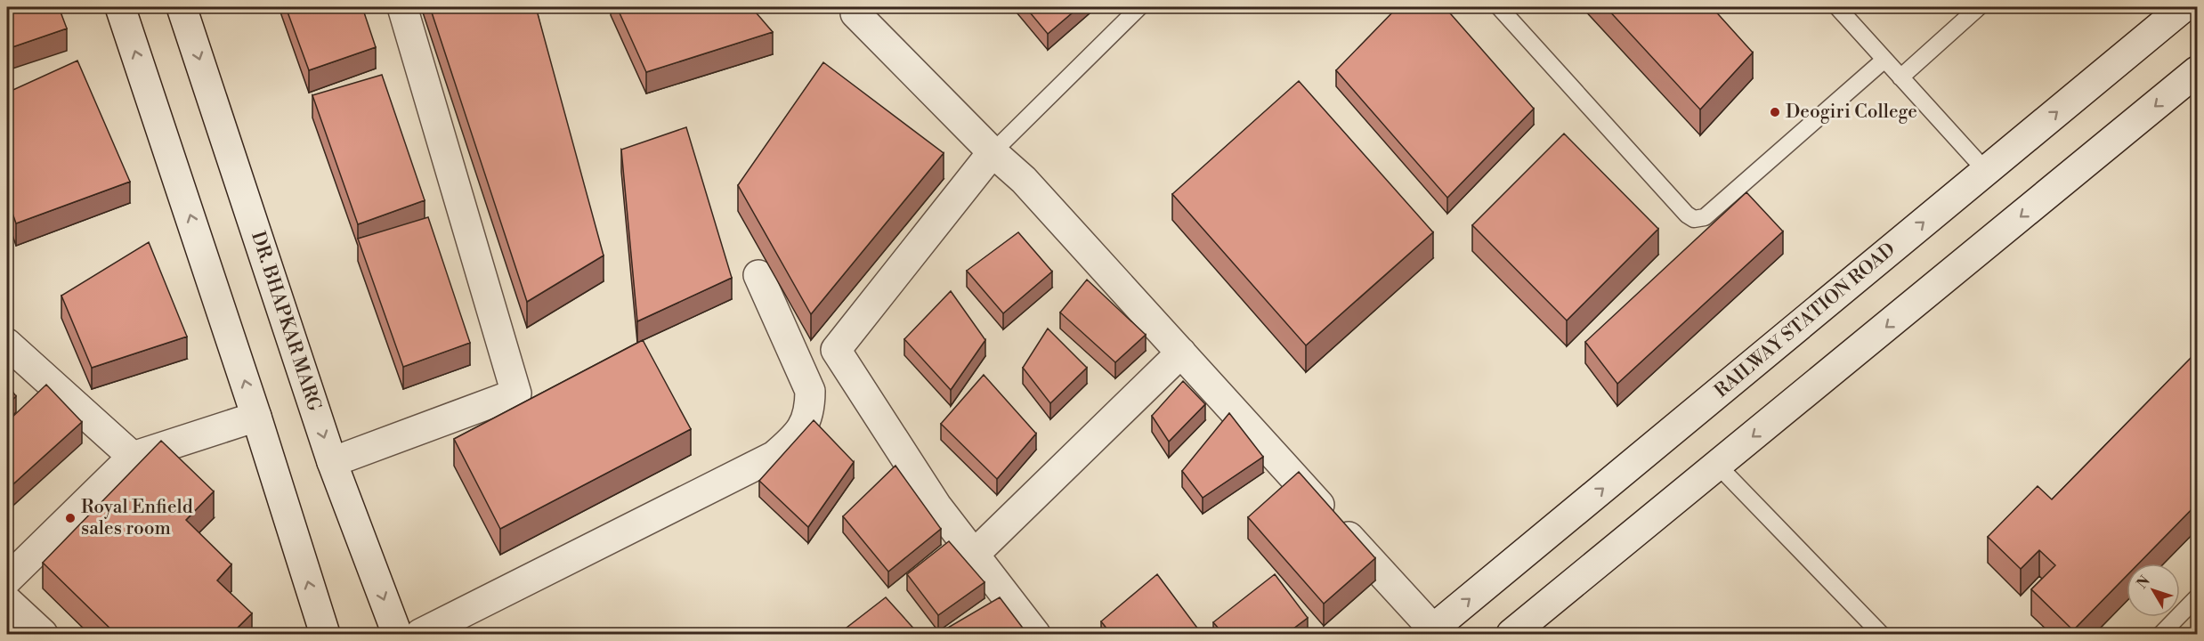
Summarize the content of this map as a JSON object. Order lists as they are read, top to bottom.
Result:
{
  "streets": {
    "street": ["RAILWAY STATION ROAD", "DR. BHAPKAR MARG"]
  },
  "places": ["Deogiri College", "Royal Enfield sales room"],
  "north": "top left"
}
